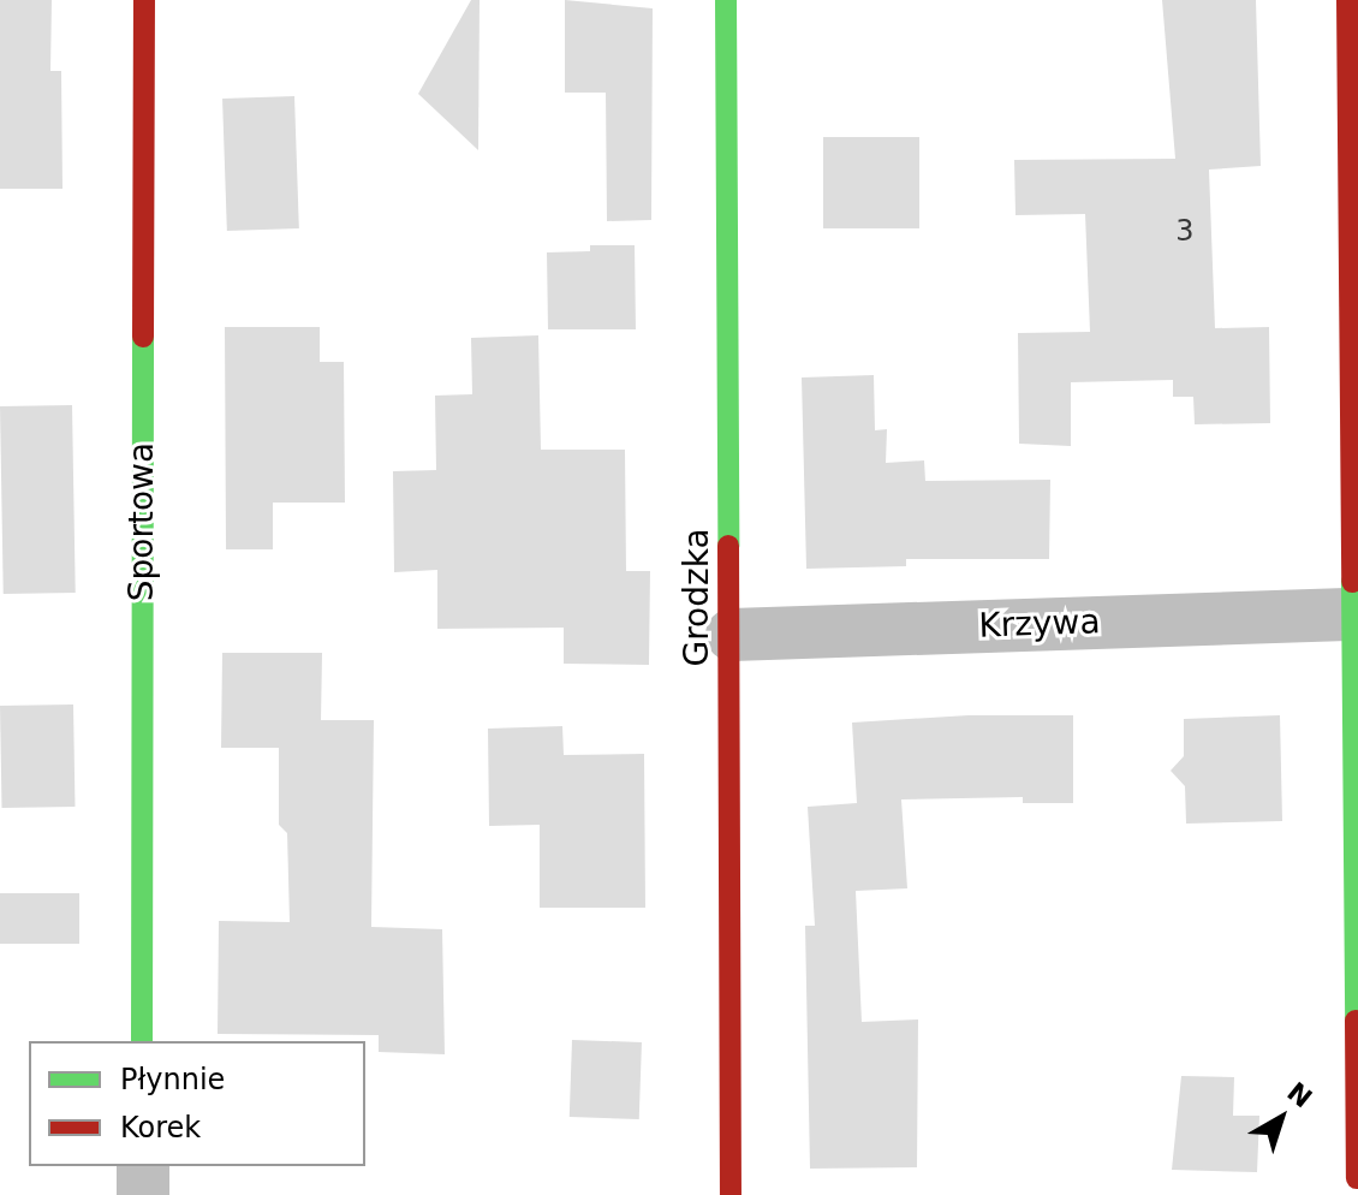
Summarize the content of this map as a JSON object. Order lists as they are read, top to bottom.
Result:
{
  "streets": {
    "street": ["Sportowa", "Grodzka", "Krzywa"]
  },
  "crossings": [
    ["Grodzka", "Krzywa"]
  ],
  "house_numbers": ["3"],
  "legend": ["Płynnie", "Korek"],
  "north": "top right"
}
